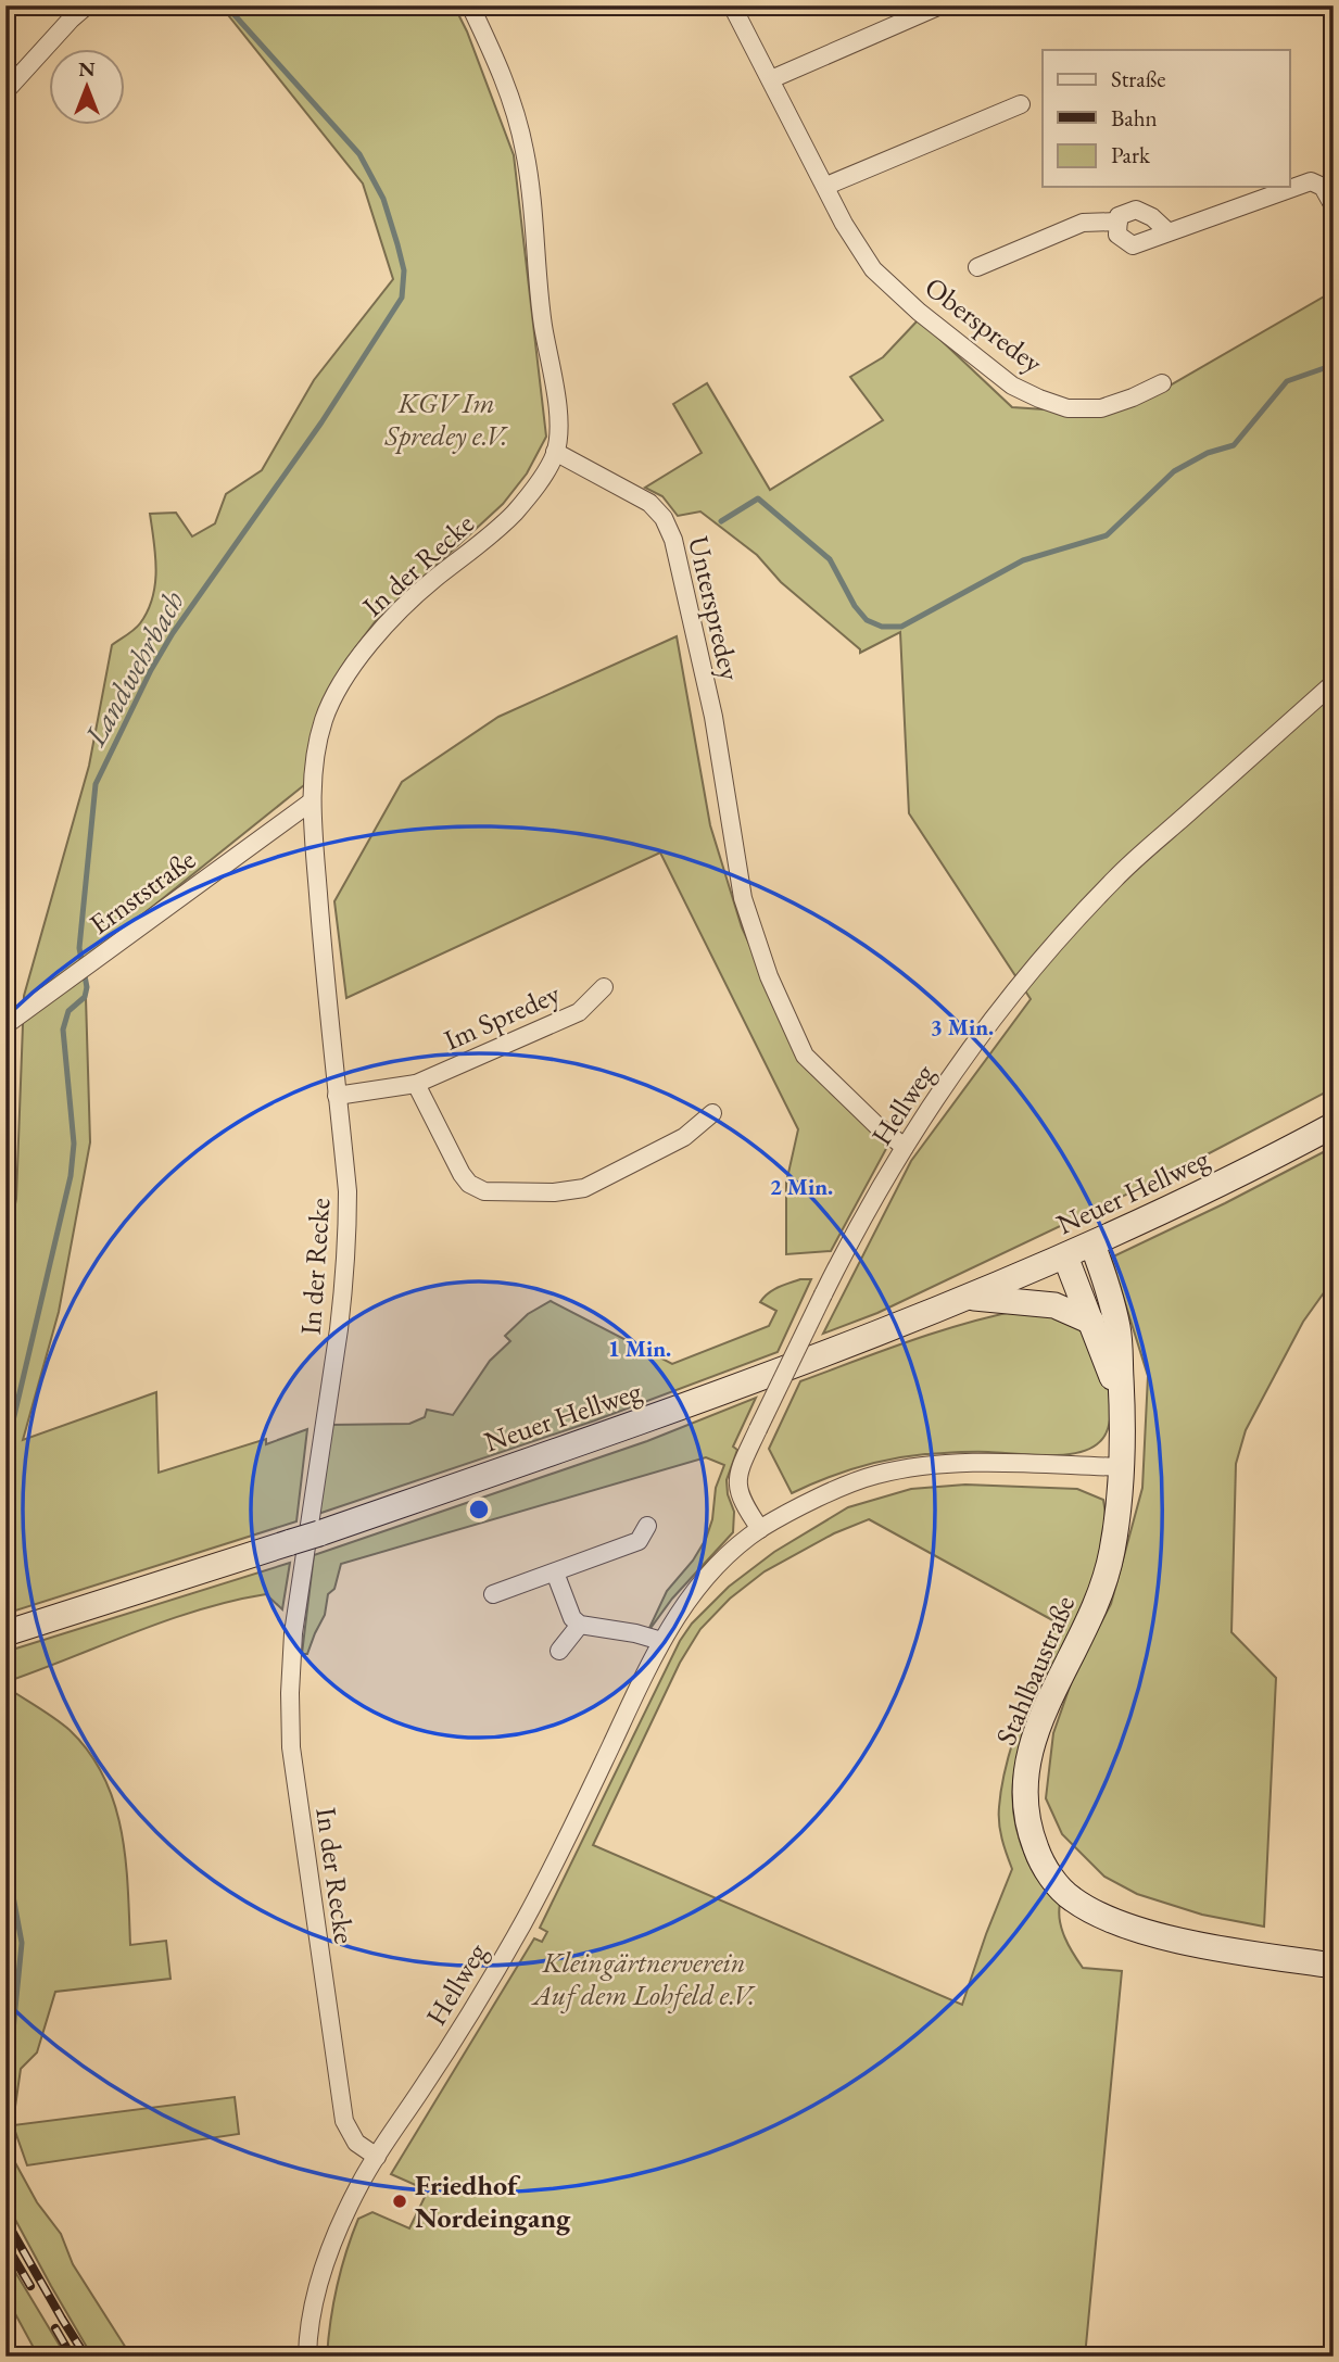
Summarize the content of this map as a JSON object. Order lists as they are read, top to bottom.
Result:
{
  "streets": {
    "main road": ["Neuer Hellweg", "Stahlbaustraße"],
    "street": [
      "Oberspredey",
      "In der Recke",
      "Unterspredey",
      "Ernststraße",
      "Im Spredey",
      "Hellweg"
    ]
  },
  "crossings": [
    ["In der Recke", "Unterspredey"],
    ["In der Recke", "Ernststraße"],
    ["In der Recke", "Im Spredey"],
    ["In der Recke", "Hellweg"],
    ["Unterspredey", "Hellweg"],
    ["Hellweg", "Stahlbaustraße"],
    ["Neuer Hellweg", "Stahlbaustraße"]
  ],
  "water": ["Landwehrbach"],
  "parks": ["KGV Im Spredey e.V.", "Kleingärtnerverein Auf dem Lohfeld e.V."],
  "places": ["Friedhof Nordeingang"],
  "legend": ["Straße", "Bahn", "Park"],
  "north": "top",
  "rings": ["3 Min.", "2 Min.", "1 Min."]
}
